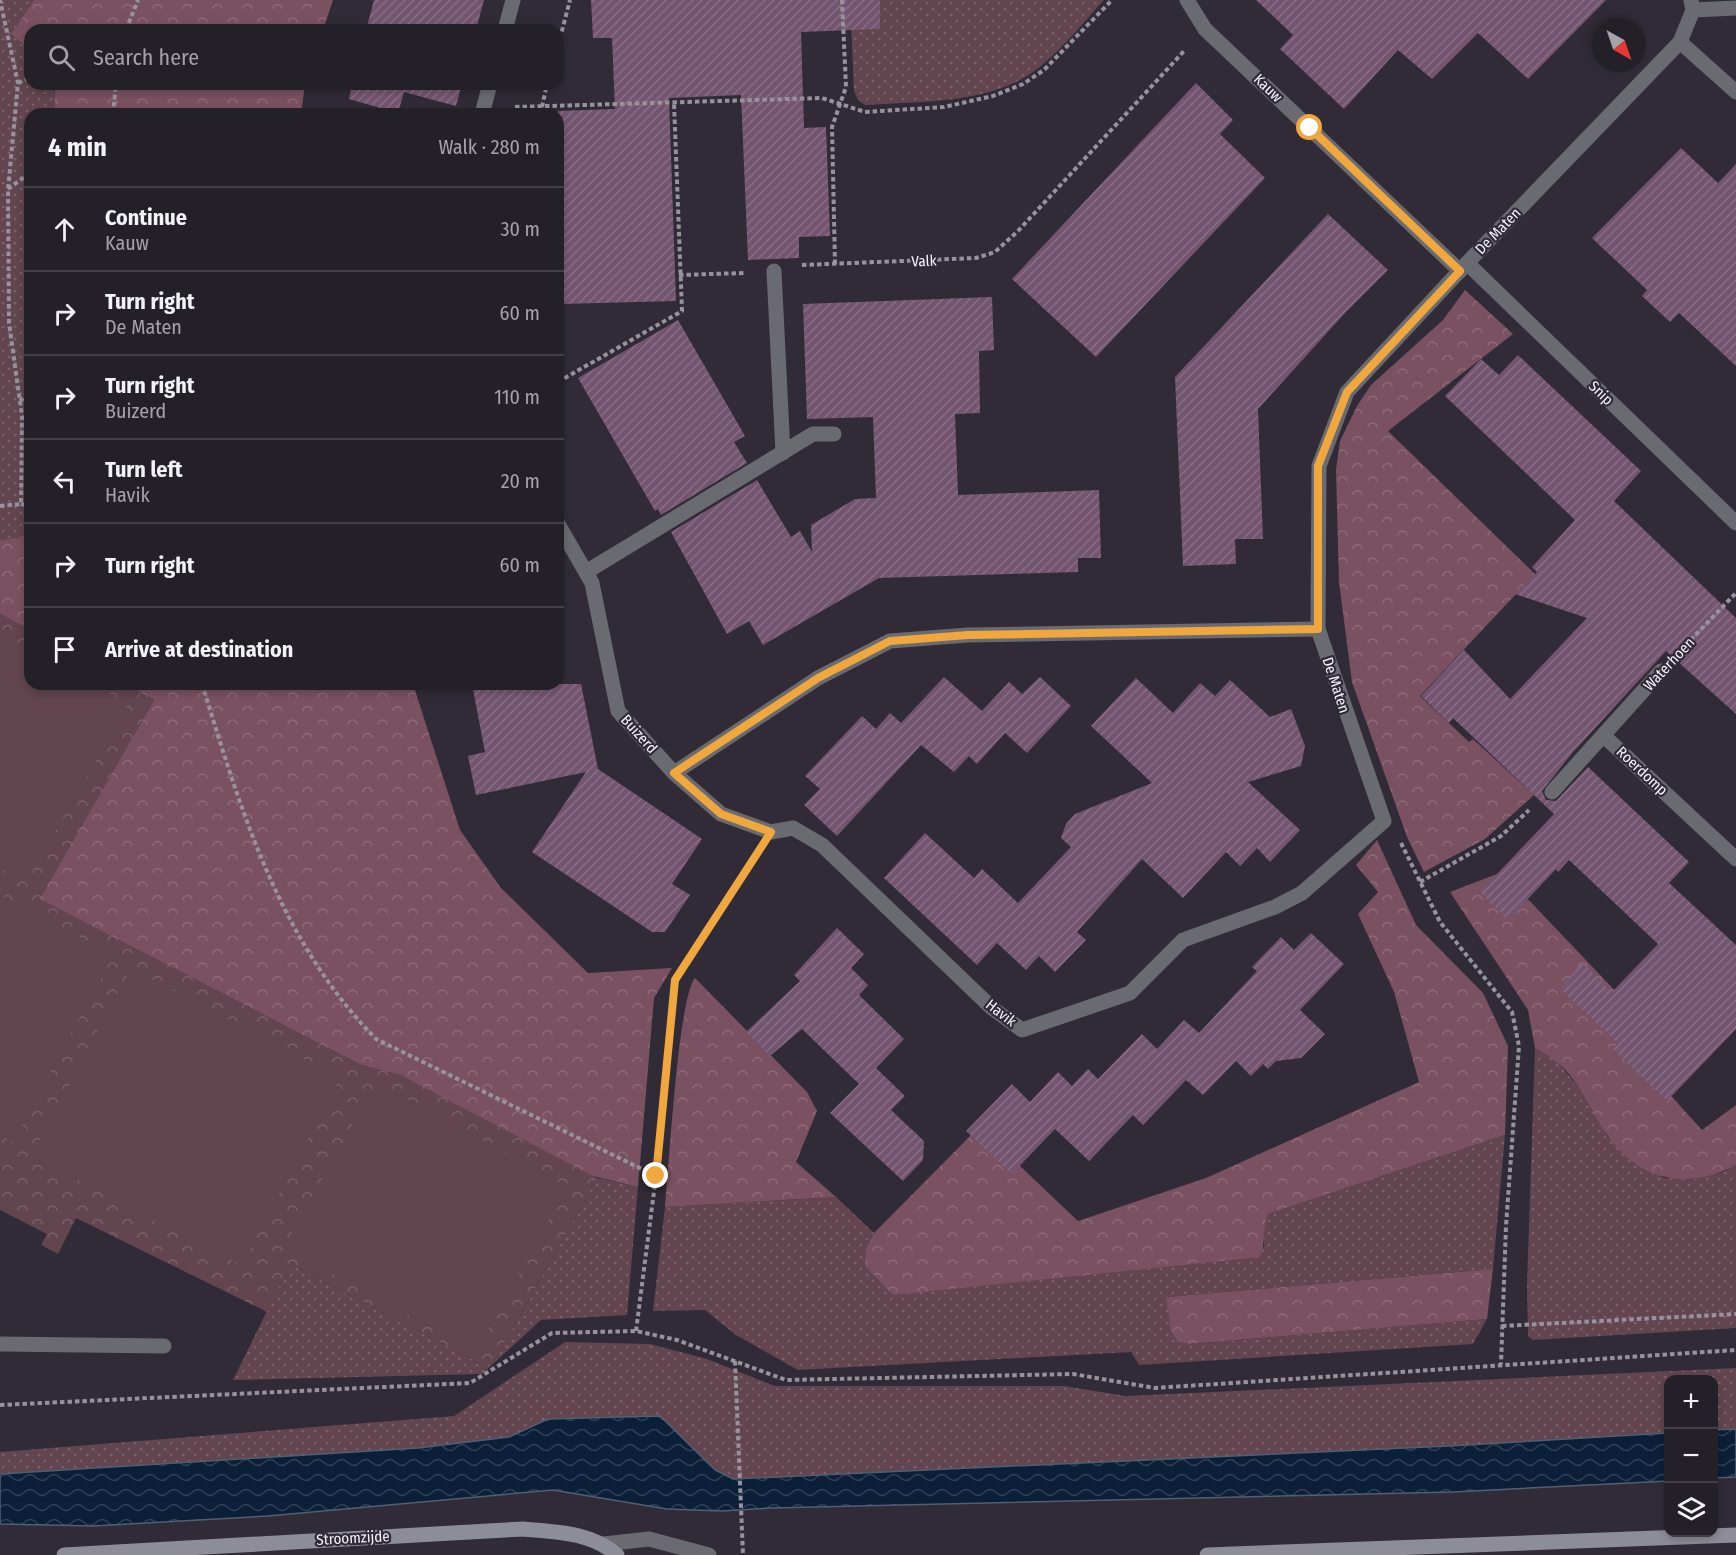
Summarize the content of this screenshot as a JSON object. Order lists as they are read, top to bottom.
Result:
{
  "streets": {
    "street": [
      "Kauw",
      "De Maten",
      "Snip",
      "Waterhoen",
      "Buizerd",
      "Roerdomp",
      "Havik",
      "Stroomzijde"
    ],
    "path": ["Valk"]
  },
  "crossings": [
    ["Kauw", "De Maten"],
    ["Kauw", "Snip"],
    ["De Maten", "Snip"],
    ["De Maten", "Havik"],
    ["Waterhoen", "Roerdomp"],
    ["Buizerd", "Havik"]
  ],
  "north": "bottom right",
  "page": {
    "search": "Search here",
    "heading": ["4 min", "Walk · 280 m"],
    "list": [
      ["Continue", "Kauw", "30 m"],
      ["Turn right", "De Maten", "60 m"],
      ["Turn right", "Buizerd", "110 m"],
      ["Turn left", "Havik", "20 m"],
      ["Turn right", "60 m"],
      "Arrive at destination"
    ],
    "map_buttons": ["+", "−"]
  }
}
